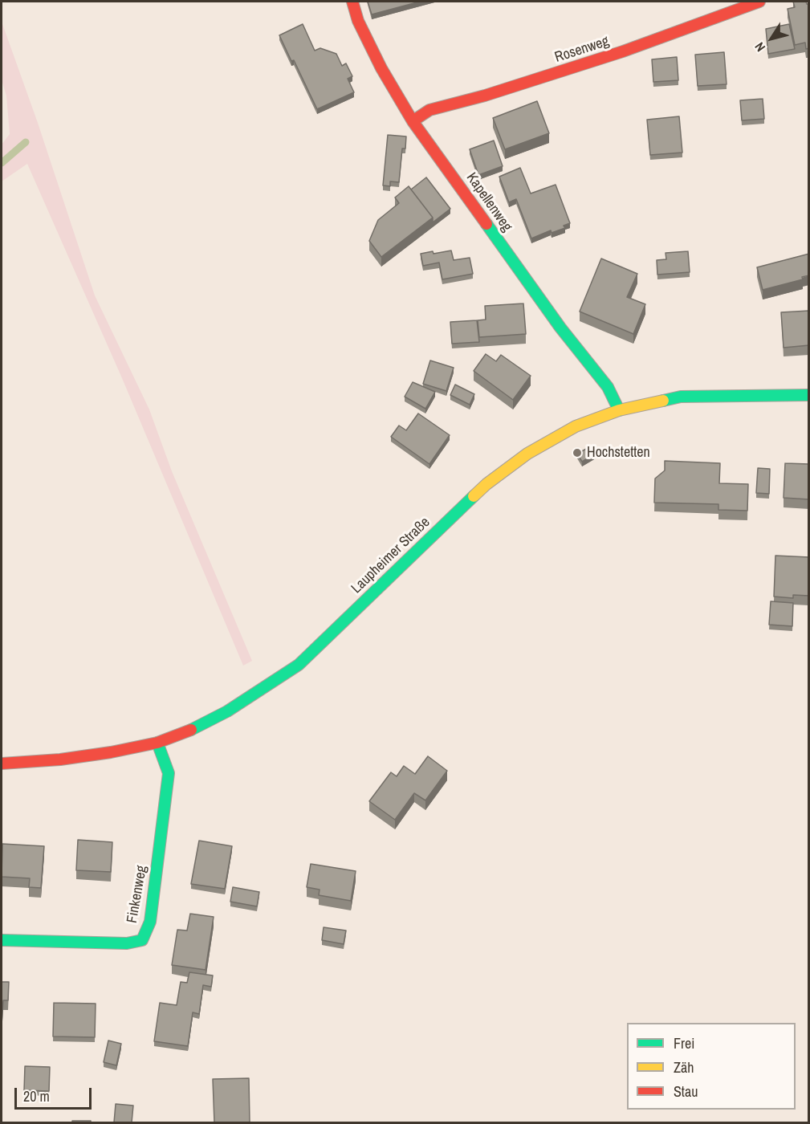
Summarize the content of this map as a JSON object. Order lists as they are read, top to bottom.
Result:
{
  "streets": {
    "street": [
      "Rosenweg",
      "Kapellenweg",
      "Laupheimer Straße",
      "Finkenweg"
    ]
  },
  "crossings": [
    ["Rosenweg", "Kapellenweg"],
    ["Kapellenweg", "Laupheimer Straße"],
    ["Laupheimer Straße", "Finkenweg"]
  ],
  "places": ["Hochstetten"],
  "legend": ["Frei", "Zäh", "Stau"],
  "scale_bar": "20 m",
  "north": "bottom left"
}
